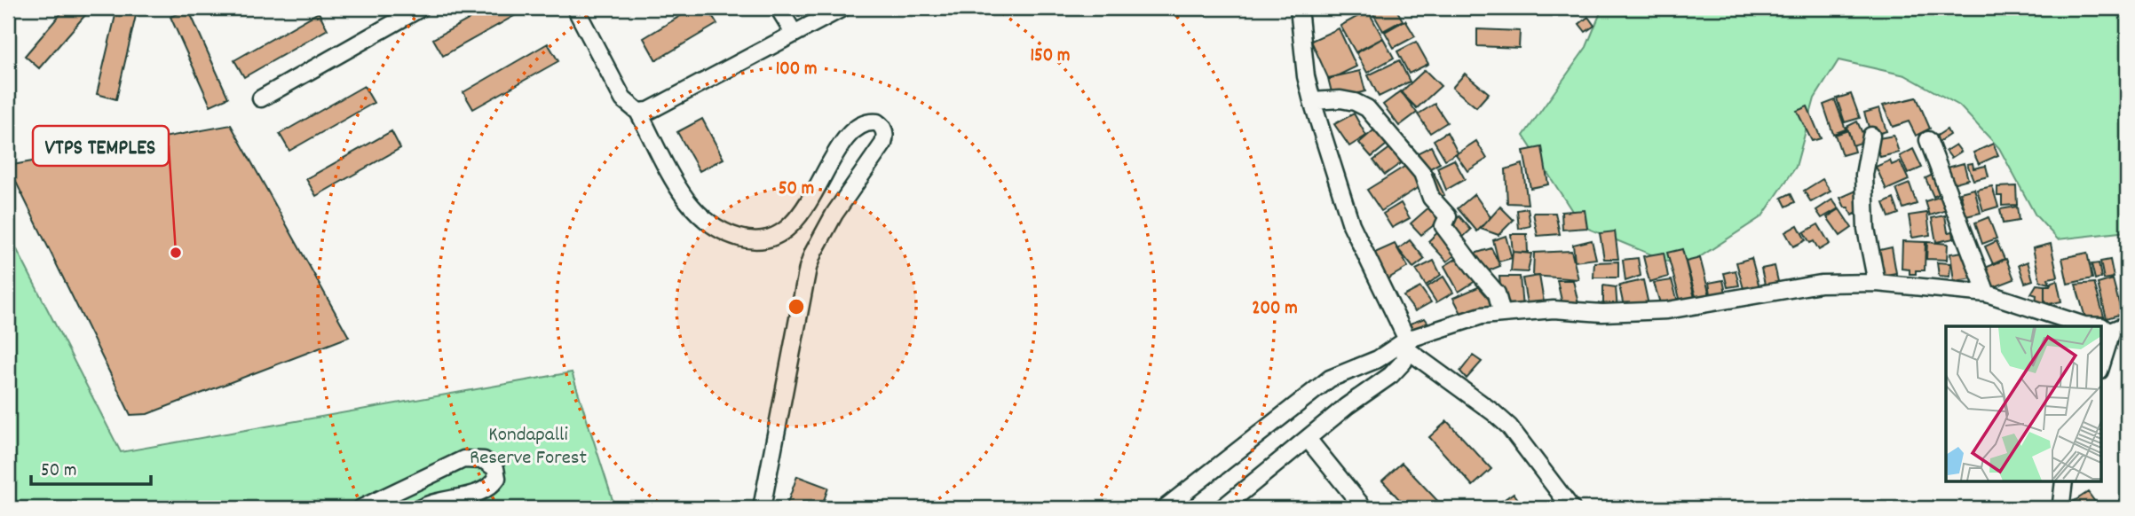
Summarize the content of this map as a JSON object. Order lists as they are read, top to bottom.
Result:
{
  "parks": ["Kondapalli Reserve Forest"],
  "places": ["VTPS TEMPLES"],
  "scale_bar": "50 m",
  "rings": [
    "150 m",
    "100 m",
    "50 m",
    "200 m"
  ]
}
